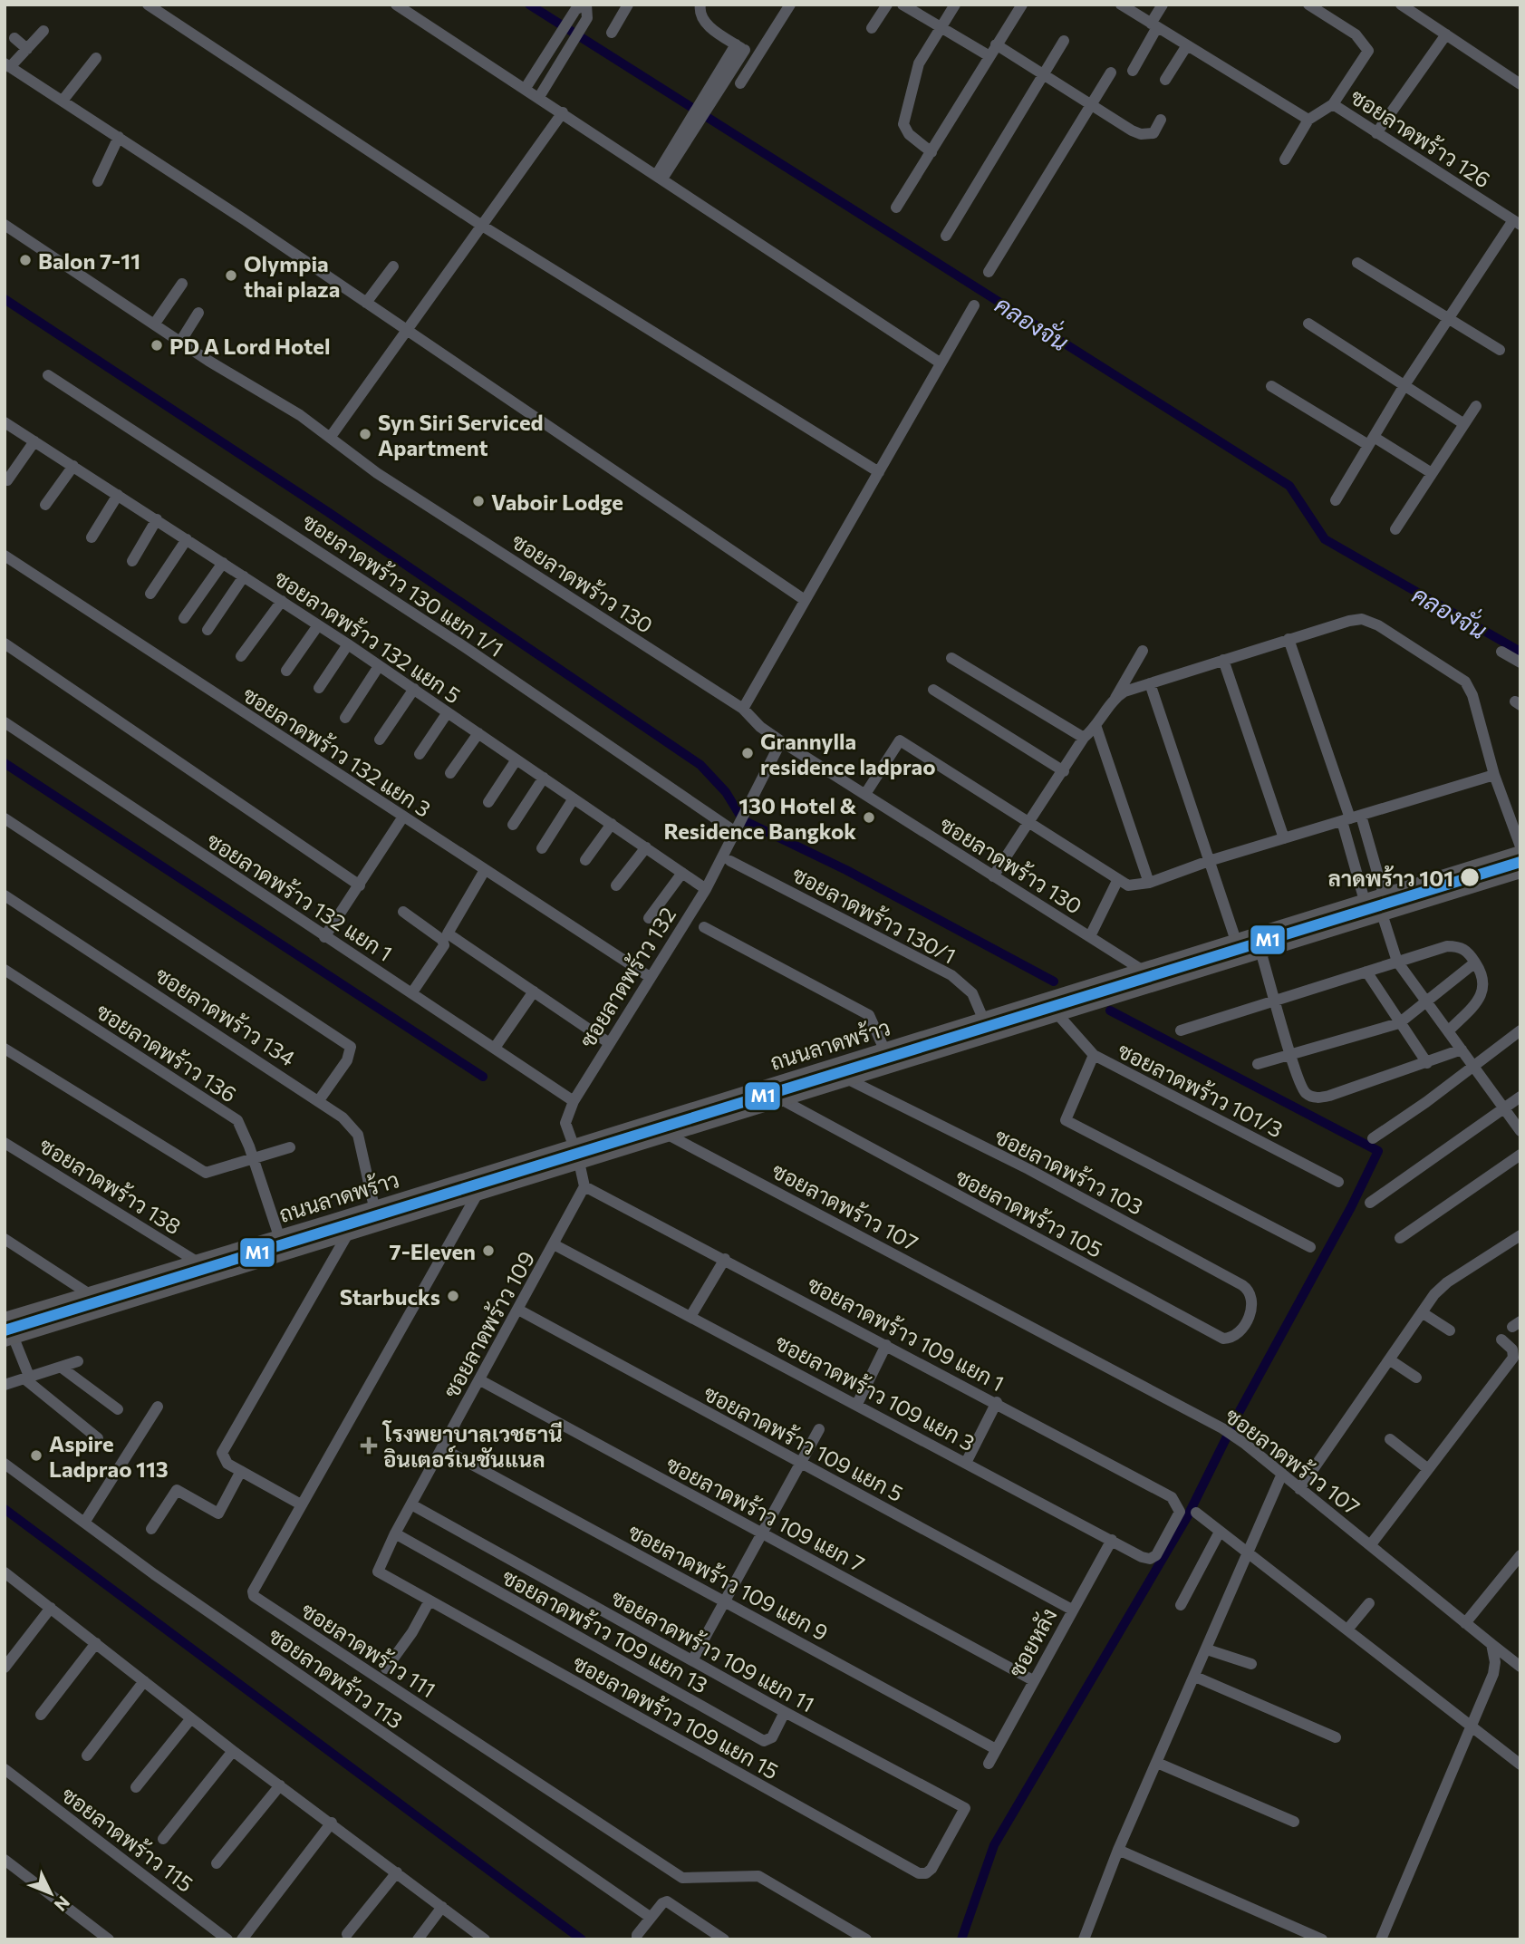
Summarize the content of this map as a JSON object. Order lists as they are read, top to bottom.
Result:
{
  "streets": {
    "main road": ["ถนนลาดพร้าว"],
    "street": [
      "ซอยลาดพร้าว 126",
      "ซอยลาดพร้าว 130",
      "ซอยลาดพร้าว 130 แยก 1/1",
      "ซอยลาดพร้าว 132 แยก 5",
      "ซอยลาดพร้าว 132 แยก 3",
      "ซอยลาดพร้าว 132 แยก 1",
      "ซอยลาดพร้าว 130/1",
      "ซอยลาดพร้าว 132",
      "ซอยลาดพร้าว 134",
      "ซอยลาดพร้าว 136",
      "ซอยลาดพร้าว 101/3",
      "ซอยลาดพร้าว 103",
      "ซอยลาดพร้าว 138",
      "ซอยลาดพร้าว 107",
      "ซอยลาดพร้าว 105",
      "ซอยลาดพร้าว 109",
      "ซอยลาดพร้าว 109 แยก 1",
      "ซอยลาดพร้าว 109 แยก 3",
      "ซอยลาดพร้าว 109 แยก 5",
      "ซอยลาดพร้าว 109 แยก 7",
      "ซอยลาดพร้าว 109 แยก 9",
      "ซอยลาดพร้าว 109 แยก 13",
      "ซอยหลัง",
      "ซอยลาดพร้าว 111",
      "ซอยลาดพร้าว 109 แยก 11",
      "ซอยลาดพร้าว 113",
      "ซอยลาดพร้าว 109 แยก 15",
      "ซอยลาดพร้าว 115"
    ]
  },
  "crossings": [
    ["ซอยลาดพร้าว 130", "ซอยลาดพร้าว 132"],
    ["ซอยลาดพร้าว 130", "ถนนลาดพร้าว"],
    ["ซอยลาดพร้าว 130 แยก 1/1", "ซอยลาดพร้าว 132"],
    ["ซอยลาดพร้าว 132 แยก 5", "ซอยลาดพร้าว 132"],
    ["ซอยลาดพร้าว 132 แยก 3", "ซอยลาดพร้าว 132"],
    ["ซอยลาดพร้าว 132 แยก 1", "ซอยลาดพร้าว 132"],
    ["ซอยลาดพร้าว 130/1", "ถนนลาดพร้าว"],
    ["ซอยลาดพร้าว 132", "ถนนลาดพร้าว"],
    ["ซอยลาดพร้าว 134", "ถนนลาดพร้าว"],
    ["ถนนลาดพร้าว", "ซอยลาดพร้าว 136"],
    ["ถนนลาดพร้าว", "ซอยลาดพร้าว 101/3"],
    ["ถนนลาดพร้าว", "ซอยลาดพร้าว 103"],
    ["ถนนลาดพร้าว", "ซอยลาดพร้าว 138"],
    ["ถนนลาดพร้าว", "ซอยลาดพร้าว 107"],
    ["ถนนลาดพร้าว", "ซอยลาดพร้าว 105"],
    ["ถนนลาดพร้าว", "ซอยลาดพร้าว 111"],
    ["ซอยลาดพร้าว 103", "ซอยลาดพร้าว 105"],
    ["ซอยลาดพร้าว 109", "ซอยลาดพร้าว 109 แยก 1"],
    ["ซอยลาดพร้าว 109", "ซอยลาดพร้าว 109 แยก 3"],
    ["ซอยลาดพร้าว 109", "ซอยลาดพร้าว 109 แยก 5"],
    ["ซอยลาดพร้าว 109", "ซอยลาดพร้าว 109 แยก 7"],
    ["ซอยลาดพร้าว 109", "ซอยลาดพร้าว 109 แยก 9"],
    ["ซอยลาดพร้าว 109", "ซอยลาดพร้าว 109 แยก 13"],
    ["ซอยลาดพร้าว 109", "ซอยลาดพร้าว 109 แยก 11"],
    ["ซอยลาดพร้าว 109", "ซอยลาดพร้าว 109 แยก 15"],
    ["ซอยลาดพร้าว 109 แยก 1", "ซอยลาดพร้าว 109 แยก 3"],
    ["ซอยลาดพร้าว 109 แยก 3", "ซอยหลัง"],
    ["ซอยลาดพร้าว 109 แยก 5", "ซอยหลัง"],
    ["ซอยลาดพร้าว 109 แยก 7", "ซอยหลัง"],
    ["ซอยลาดพร้าว 109 แยก 9", "ซอยหลัง"],
    ["ซอยลาดพร้าว 109 แยก 13", "ซอยลาดพร้าว 109 แยก 11"],
    ["ซอยลาดพร้าว 109 แยก 11", "ซอยลาดพร้าว 109 แยก 15"]
  ],
  "water": ["คลองจั่น"],
  "places": {
    "other": [
      "Balon 7-11",
      "Olympia thai plaza",
      "PD A Lord Hotel",
      "Syn Siri Serviced Apartment",
      "Vaboir Lodge",
      "Grannylla residence ladprao",
      "130 Hotel & Residence Bangkok",
      "ลาดพร้าว 101",
      "7-Eleven",
      "Starbucks",
      "Aspire Ladprao 113"
    ],
    "health": ["โรงพยาบาลเวชธานี อินเตอร์เนชันแนล"]
  },
  "lines": ["transit line M1"],
  "north": "bottom right"
}
